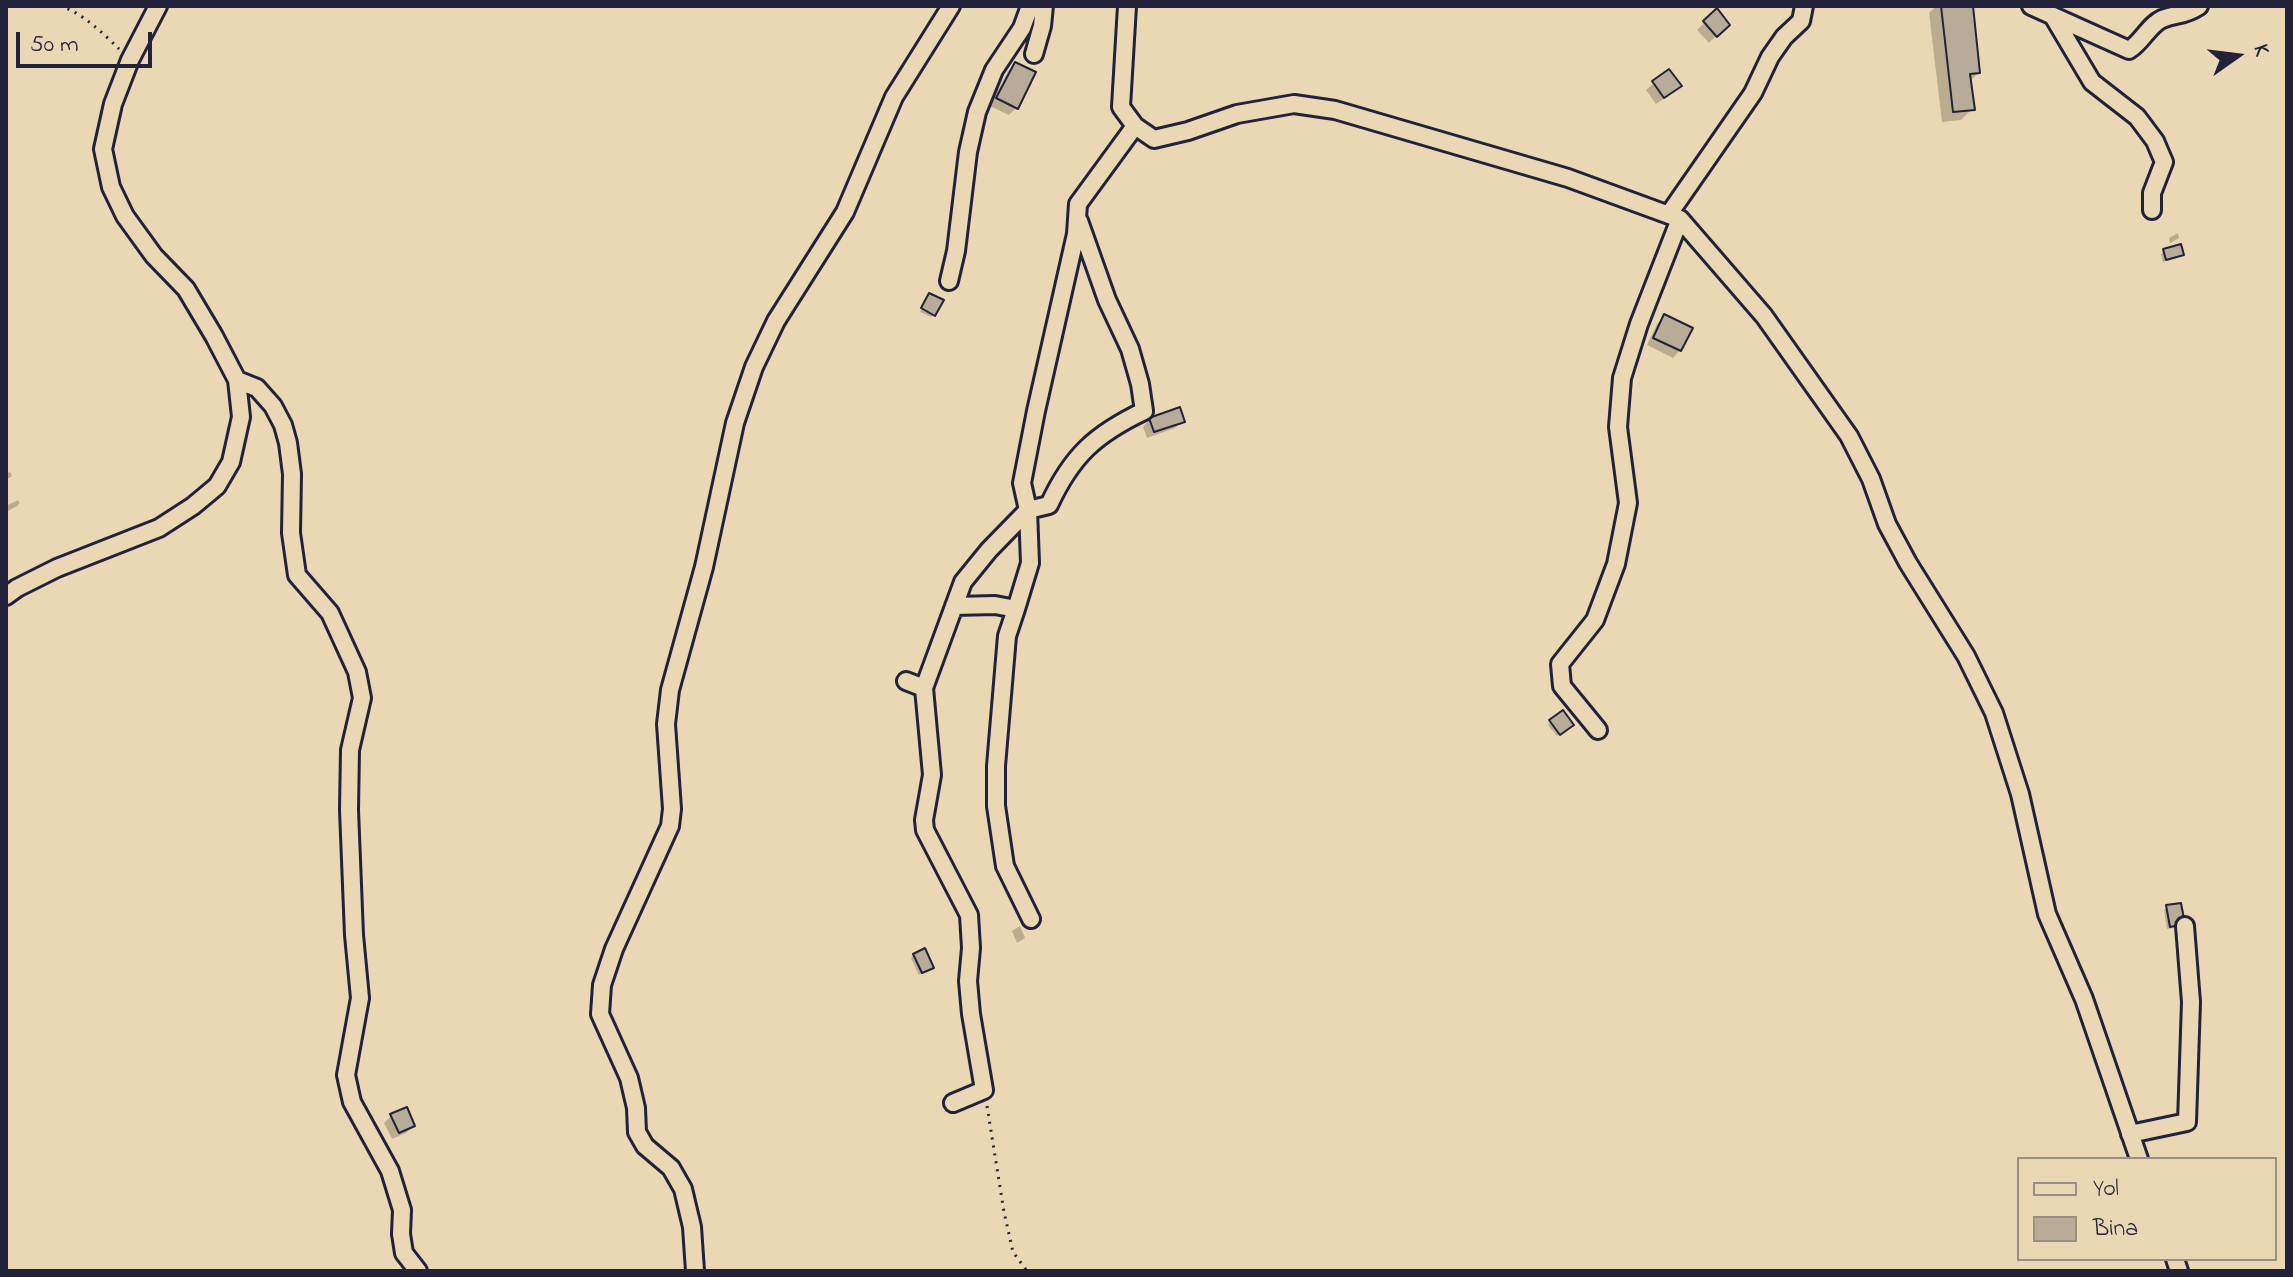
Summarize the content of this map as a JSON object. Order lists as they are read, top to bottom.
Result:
{
  "legend": ["Yol", "Bina"],
  "scale_bar": "50 m",
  "north": "right"
}
